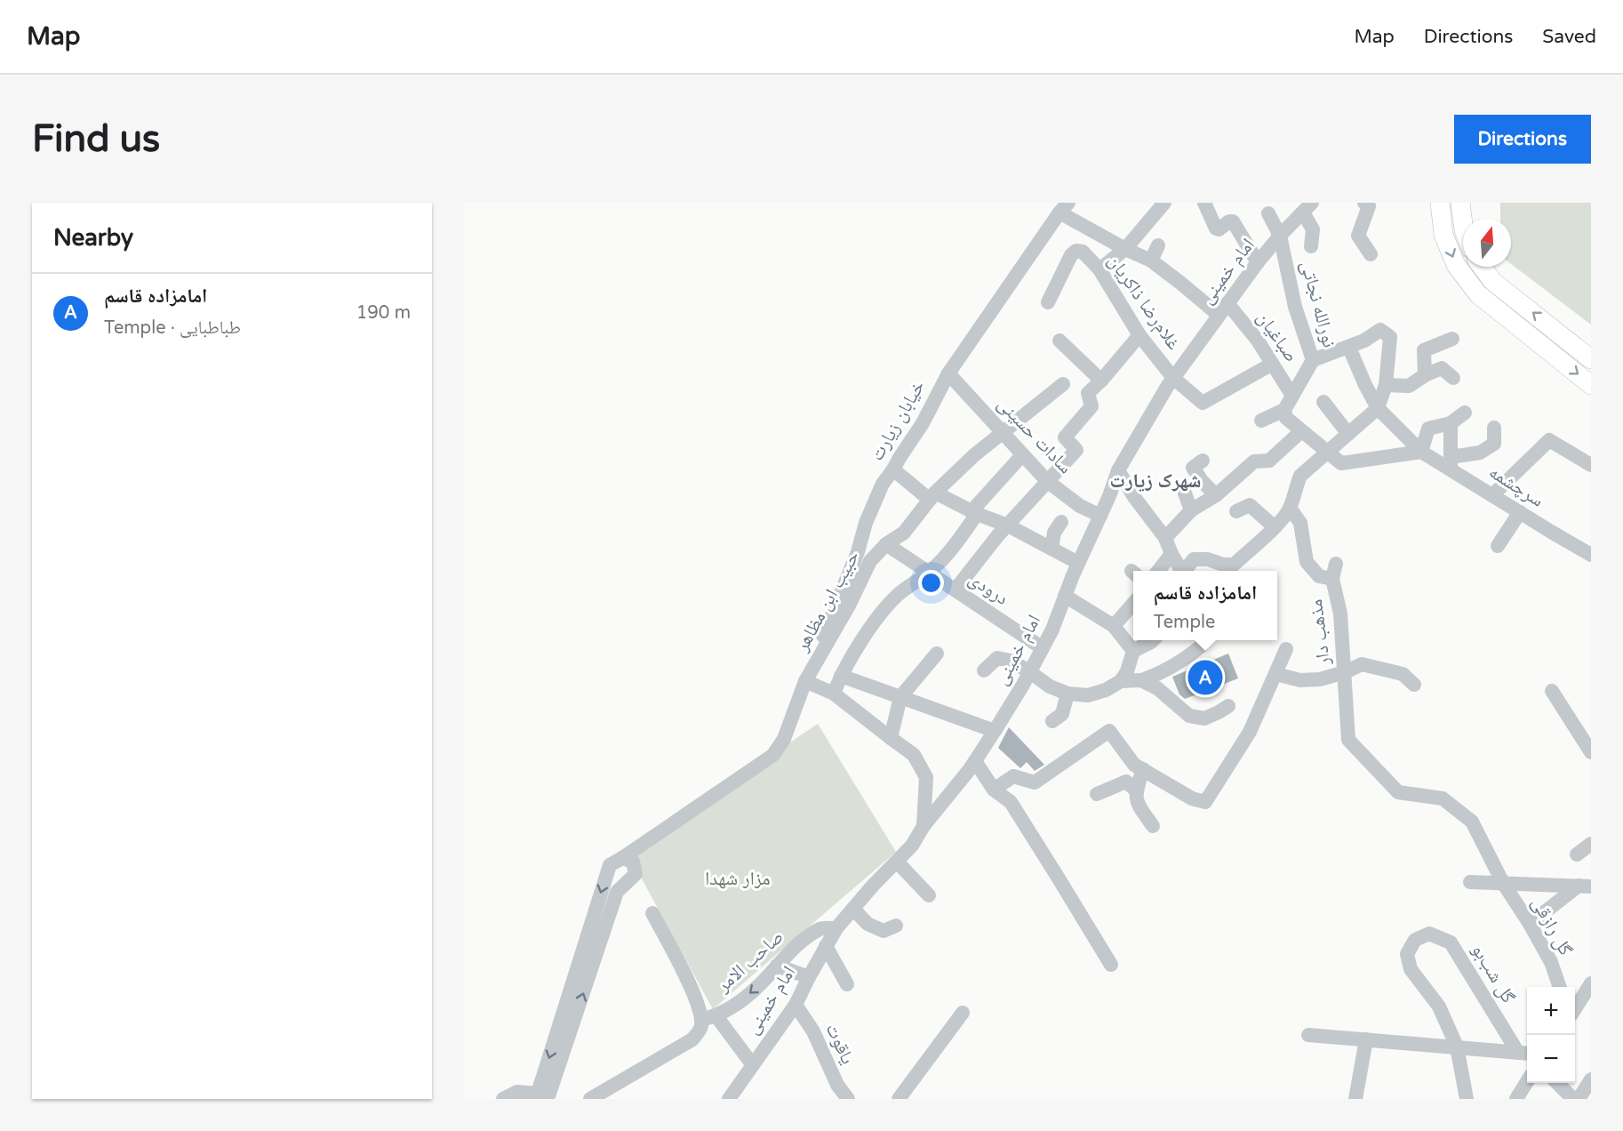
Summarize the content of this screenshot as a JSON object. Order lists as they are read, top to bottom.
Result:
{
  "streets": {
    "street": [
      "امام خمینی",
      "غلام‌رضا ذاکریان",
      "نورالله نجاتی",
      "صباغیان",
      "خیابان زیارت",
      "سادات حسینی",
      "سرچشمه",
      "درودی",
      "حبیب ابن مظاهر",
      "مذهب دار",
      "گل رازقی",
      "صاحب الامر",
      "گل شب‌بو",
      "یاقوت"
    ]
  },
  "crossings": [
    ["امام خمینی", "غلام‌رضا ذاکریان"],
    ["امام خمینی", "نورالله نجاتی"],
    ["امام خمینی", "صباغیان"],
    ["امام خمینی", "سادات حسینی"],
    ["امام خمینی", "درودی"],
    ["امام خمینی", "حبیب ابن مظاهر"],
    ["امام خمینی", "صاحب الامر"],
    ["امام خمینی", "یاقوت"],
    ["غلام‌رضا ذاکریان", "صباغیان"],
    ["نورالله نجاتی", "صباغیان"],
    ["صباغیان", "خیابان زیارت"],
    ["خیابان زیارت", "سادات حسینی"],
    ["خیابان زیارت", "حبیب ابن مظاهر"],
    ["سادات حسینی", "حبیب ابن مظاهر"],
    ["درودی", "حبیب ابن مظاهر"],
    ["مذهب دار", "گل رازقی"]
  ],
  "one_way": ["صاحب الامر"],
  "districts": ["شهرک زیارت"],
  "parks": ["مزار شهدا"],
  "north": "top",
  "page": {
    "header": "Map",
    "nav": ["Map", "Directions", "Saved"],
    "buttons": "Directions",
    "title": "Find us",
    "heading": "Nearby",
    "list": [
      {
        "mark": "A",
        "name": "امامزاده قاسم",
        "note": "Temple · طباطبایی",
        "value": "190 m"
      }
    ],
    "popup": ["امامزاده قاسم", "Temple"],
    "pins": "A",
    "map_buttons": ["+", "−"]
  }
}
